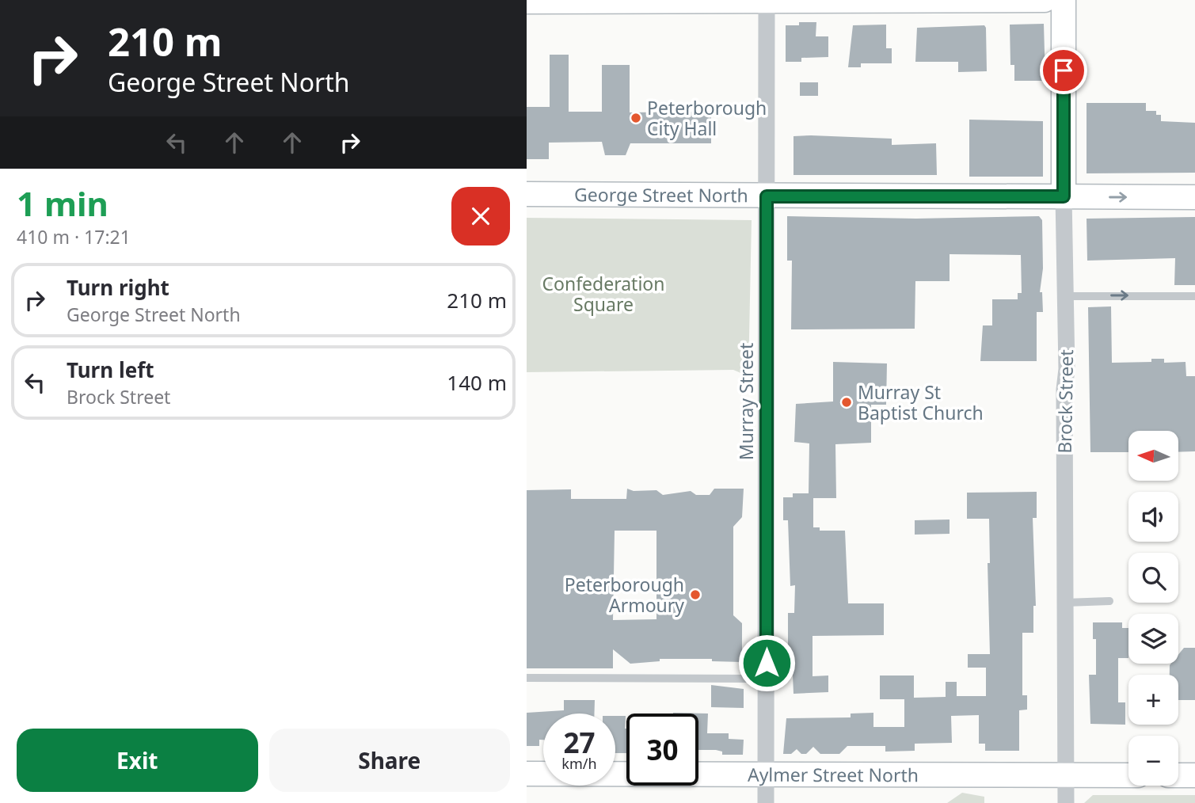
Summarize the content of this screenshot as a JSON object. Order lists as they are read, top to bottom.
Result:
{
  "streets": {
    "main road": ["George Street North", "Brock Street", "Aylmer Street North"],
    "street": ["Murray Street"]
  },
  "crossings": [
    ["George Street North", "Murray Street"],
    ["George Street North", "Brock Street"],
    ["Murray Street", "Aylmer Street North"],
    ["Brock Street", "Aylmer Street North"]
  ],
  "parks": ["Confederation Square"],
  "places": ["Peterborough City Hall", "Murray St Baptist Church", "Peterborough Armoury"],
  "north": "left",
  "page": {
    "turn": ["210 m", "George Street North"],
    "heading": ["1 min", "410 m · 17:21"],
    "list": [
      {
        "name": "Turn right",
        "note": "George Street North",
        "value": "210 m"
      },
      {
        "name": "Turn left",
        "note": "Brock Street",
        "value": "140 m"
      }
    ],
    "map_buttons": ["+", "−"],
    "speed": "27 km/h",
    "limit": "30",
    "buttons": ["Exit", "Share"]
  }
}
